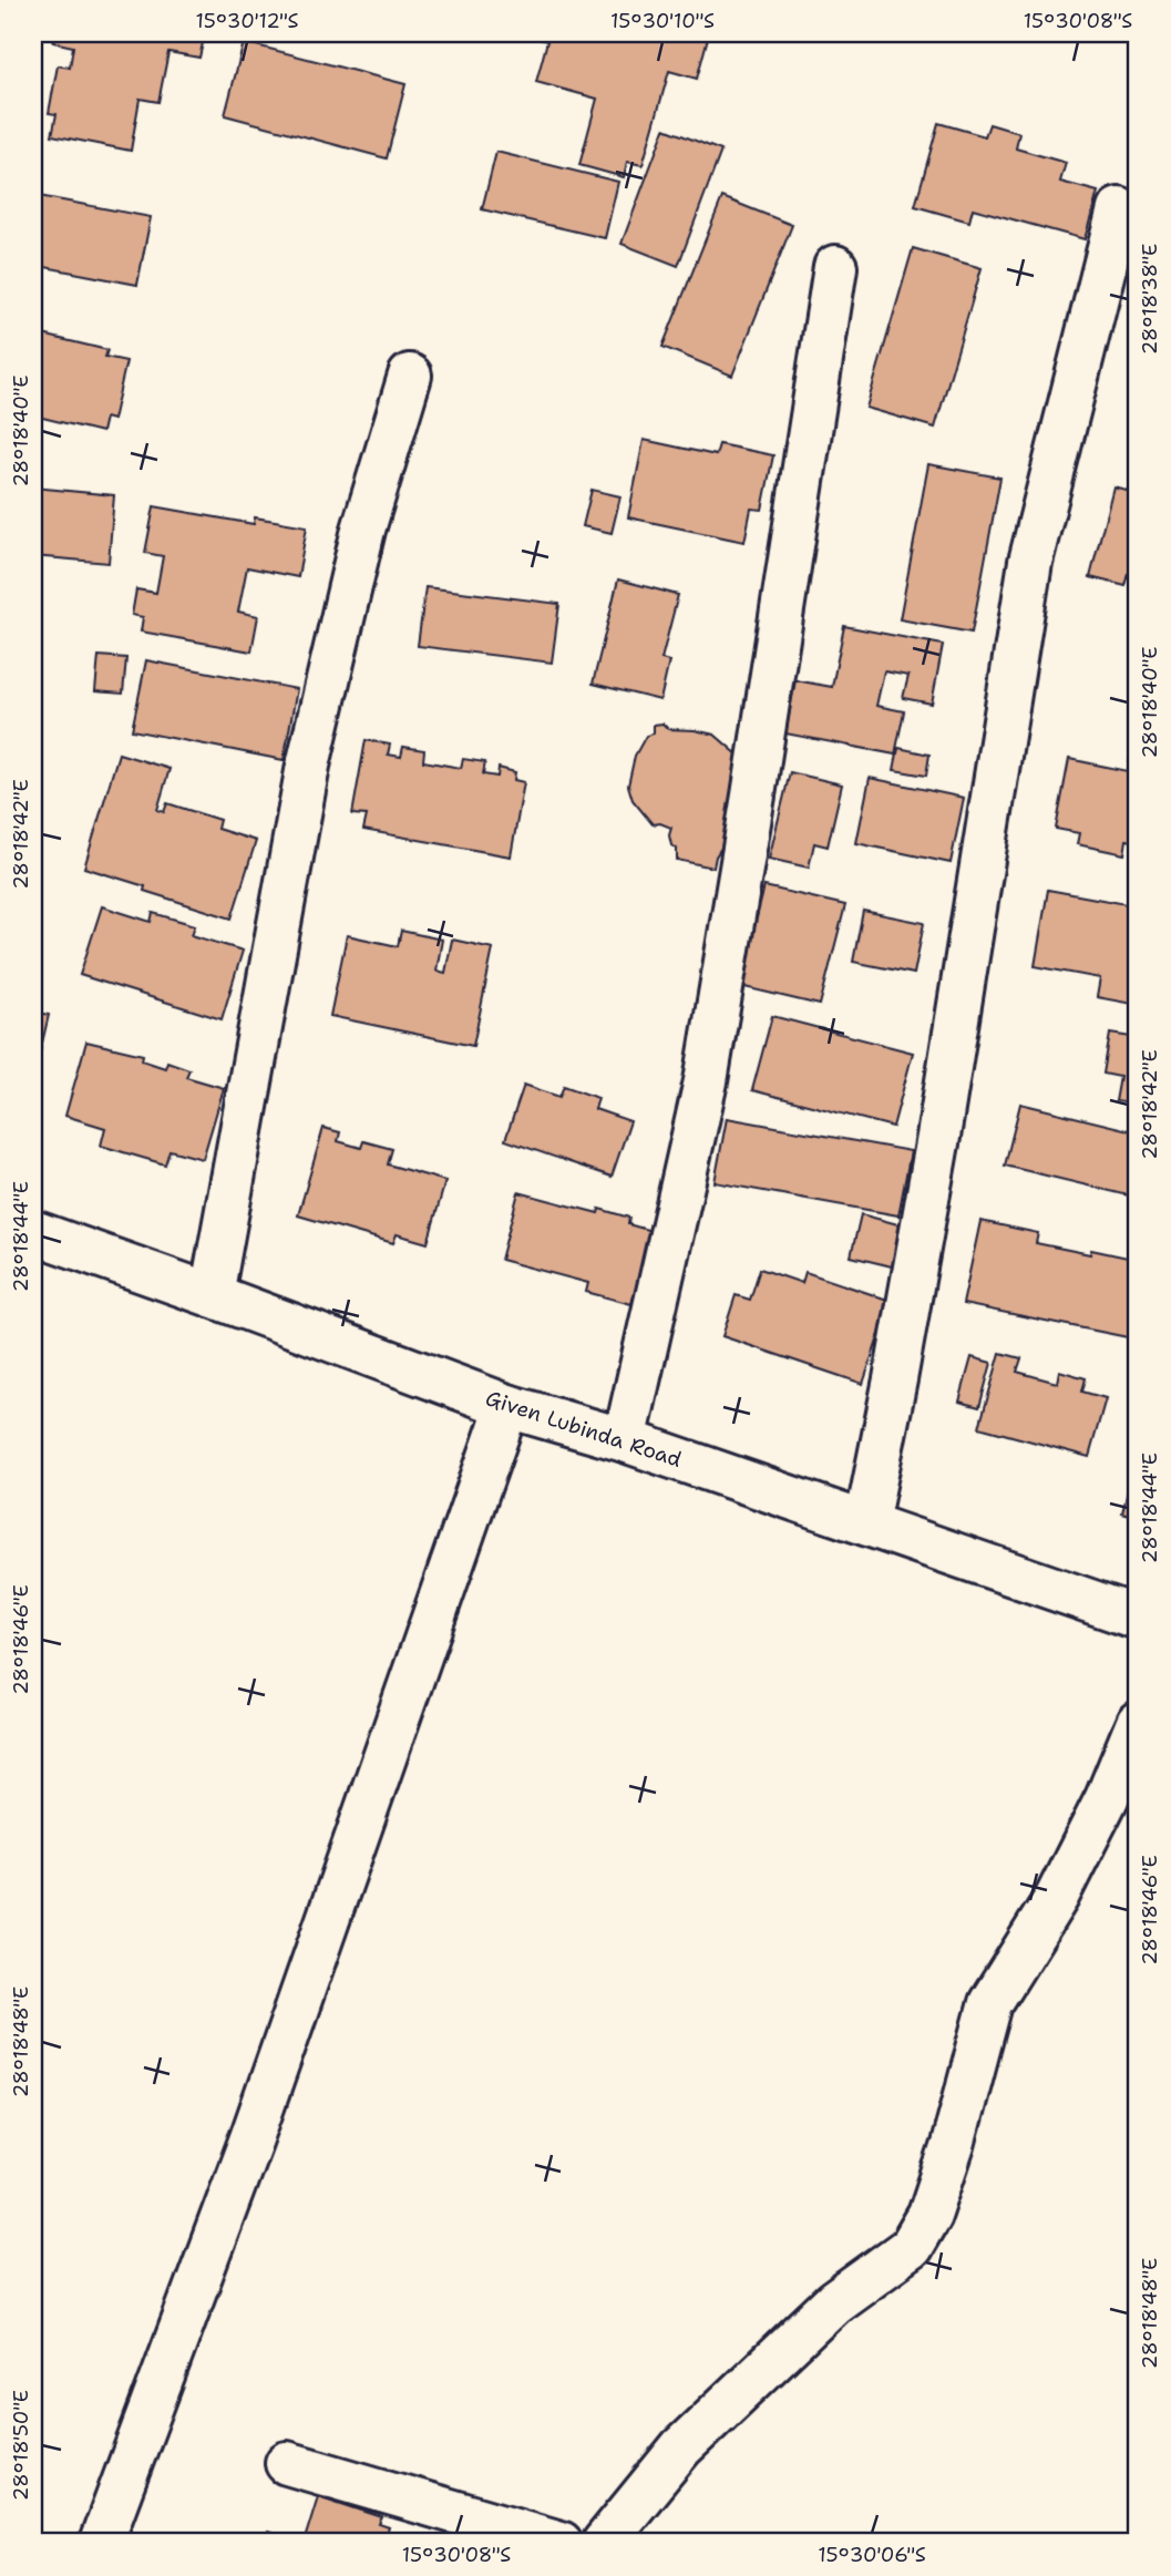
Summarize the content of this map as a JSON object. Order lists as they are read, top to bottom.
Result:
{
  "streets": {
    "street": ["Given Lubinda Road"]
  },
  "coordinates": [
    "15°30'12\"S",
    "15°30'10\"S",
    "15°30'08\"S",
    "28°18'38\"E",
    "28°18'40\"E",
    "28°18'42\"E",
    "28°18'44\"E",
    "28°18'46\"E",
    "28°18'48\"E",
    "28°18'50\"E",
    "15°30'06\"S"
  ]
}
